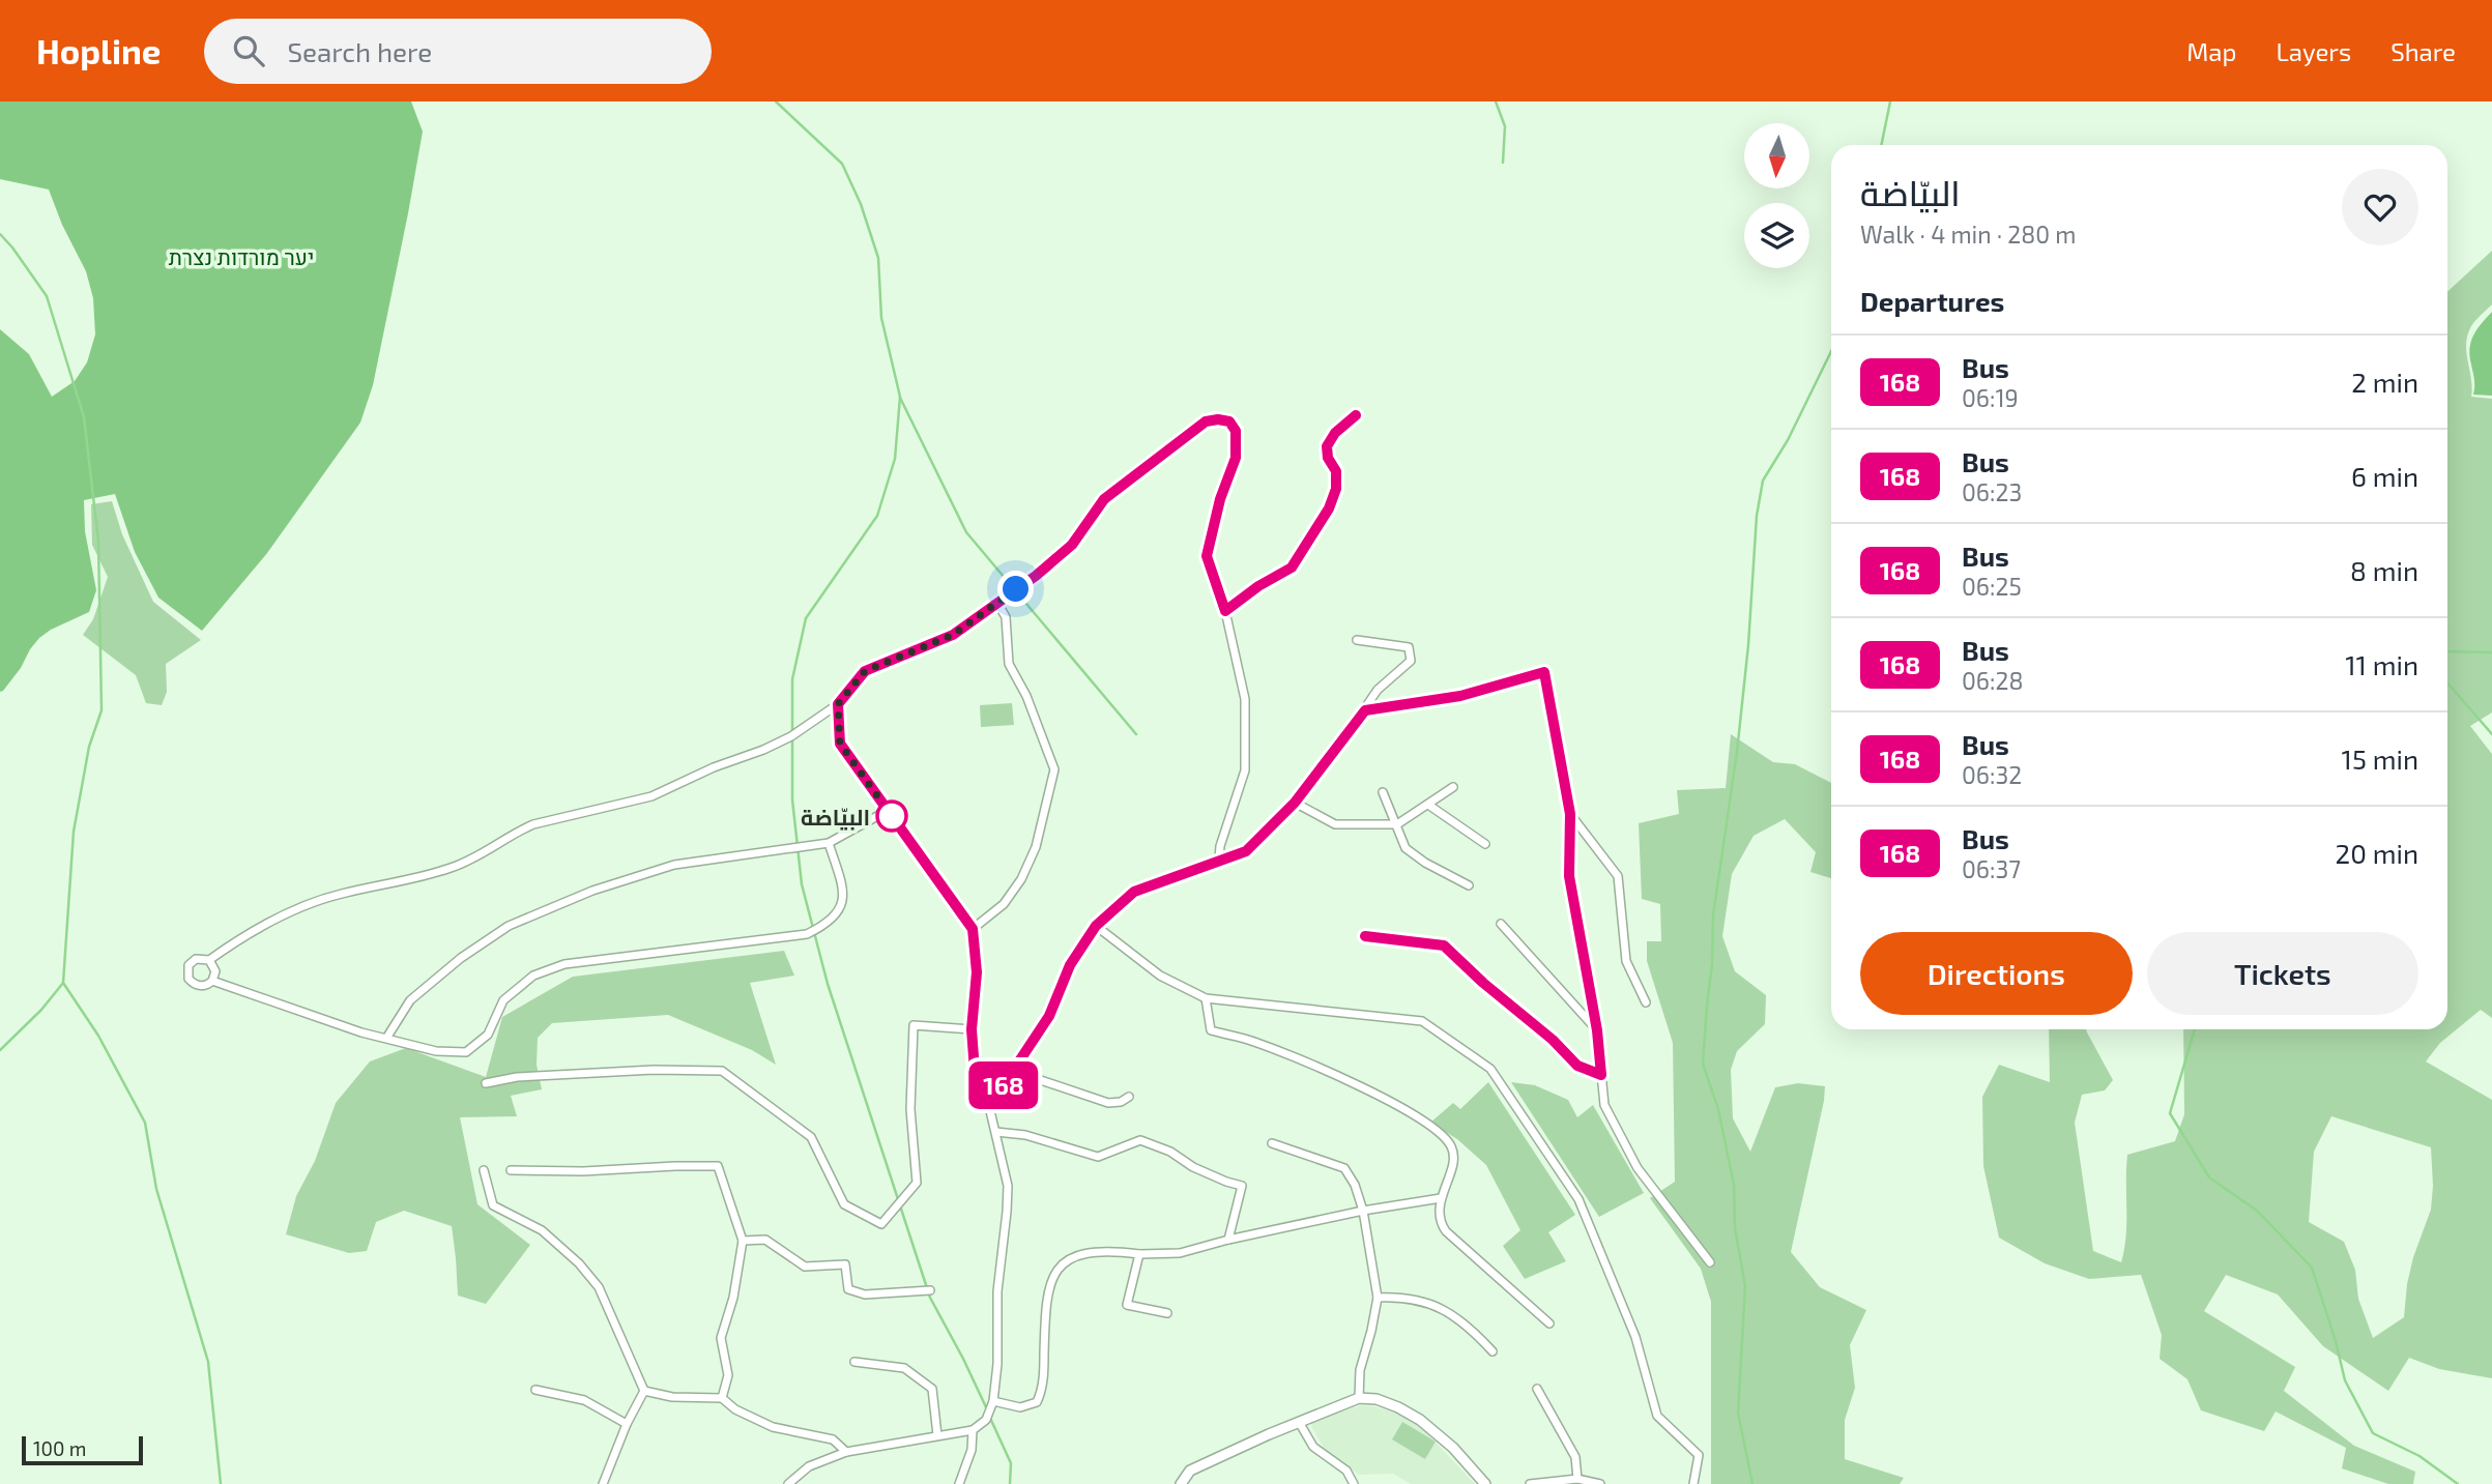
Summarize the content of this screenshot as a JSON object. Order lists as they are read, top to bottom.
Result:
{
  "parks": ["יער מורדות נצרת"],
  "places": ["البيّاضة"],
  "lines": ["bus line 168"],
  "scale_bar": "100 m",
  "north": "bottom",
  "page": {
    "header": "Hopline",
    "search": "Search here",
    "nav": ["Map", "Layers", "Share"],
    "on_map": "168",
    "heading": [
      ["البيّاضة", "Walk · 4 min · 280 m"],
      "Departures"
    ],
    "list": [
      {
        "mark": "168",
        "name": "Bus",
        "note": "06:19",
        "value": "2 min"
      },
      {
        "mark": "168",
        "name": "Bus",
        "note": "06:23",
        "value": "6 min"
      },
      {
        "mark": "168",
        "name": "Bus",
        "note": "06:25",
        "value": "8 min"
      },
      {
        "mark": "168",
        "name": "Bus",
        "note": "06:28",
        "value": "11 min"
      },
      {
        "mark": "168",
        "name": "Bus",
        "note": "06:32",
        "value": "15 min"
      },
      {
        "mark": "168",
        "name": "Bus",
        "note": "06:37",
        "value": "20 min"
      }
    ],
    "buttons": ["Directions", "Tickets"],
    "scale": "100 m"
  }
}
